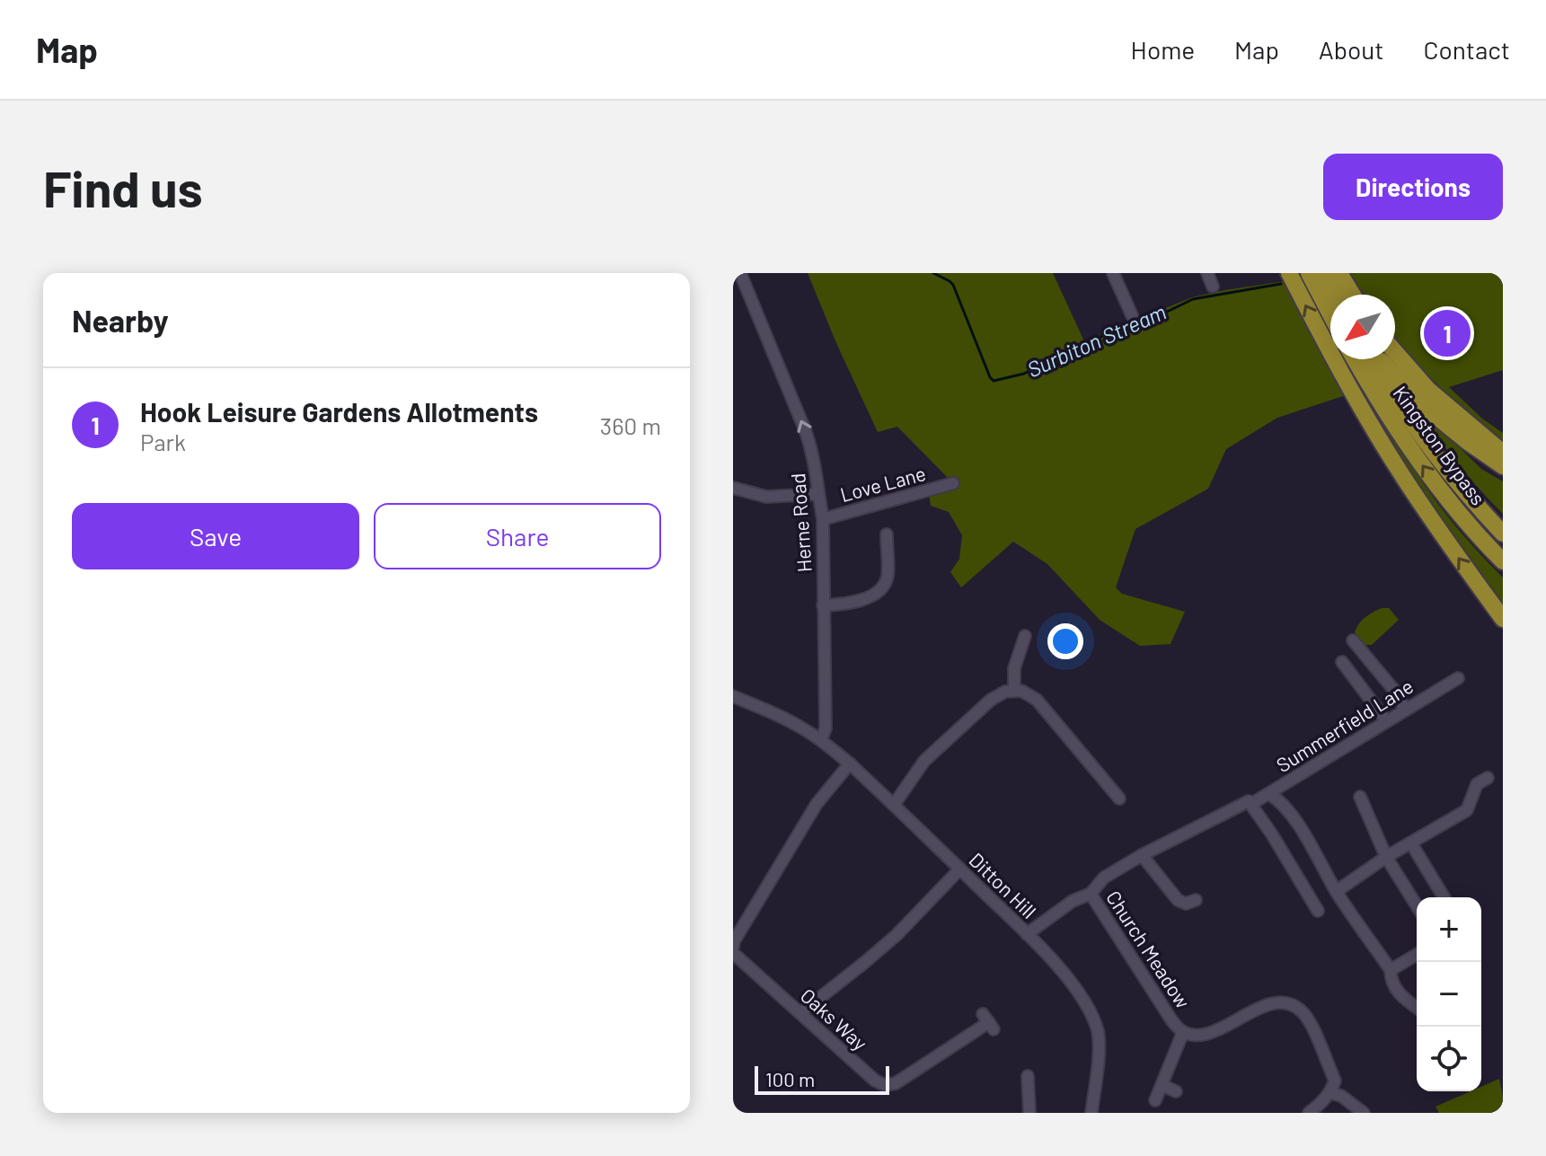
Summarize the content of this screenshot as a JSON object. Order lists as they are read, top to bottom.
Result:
{
  "streets": {
    "highway": ["Kingston Bypass"],
    "street": [
      "Love Lane",
      "Herne Road",
      "Summerfield Lane",
      "Ditton Hill",
      "Church Meadow",
      "Oaks Way"
    ]
  },
  "crossings": [
    ["Love Lane", "Herne Road"],
    ["Herne Road", "Ditton Hill"],
    ["Summerfield Lane", "Ditton Hill"],
    ["Summerfield Lane", "Church Meadow"]
  ],
  "one_way": ["Herne Road"],
  "water": ["Surbiton Stream"],
  "scale_bar": "100 m",
  "north": "bottom left",
  "page": {
    "header": "Map",
    "nav": [
      "Home",
      "Map",
      "About",
      "Contact"
    ],
    "buttons": [
      "Directions",
      ["Save", "Share"]
    ],
    "title": "Find us",
    "heading": "Nearby",
    "pins": "1",
    "list": [
      {
        "mark": "1",
        "name": "Hook Leisure Gardens Allotments",
        "note": "Park",
        "value": "360 m"
      }
    ],
    "map_buttons": ["+", "−"],
    "scale": "100 m"
  }
}
